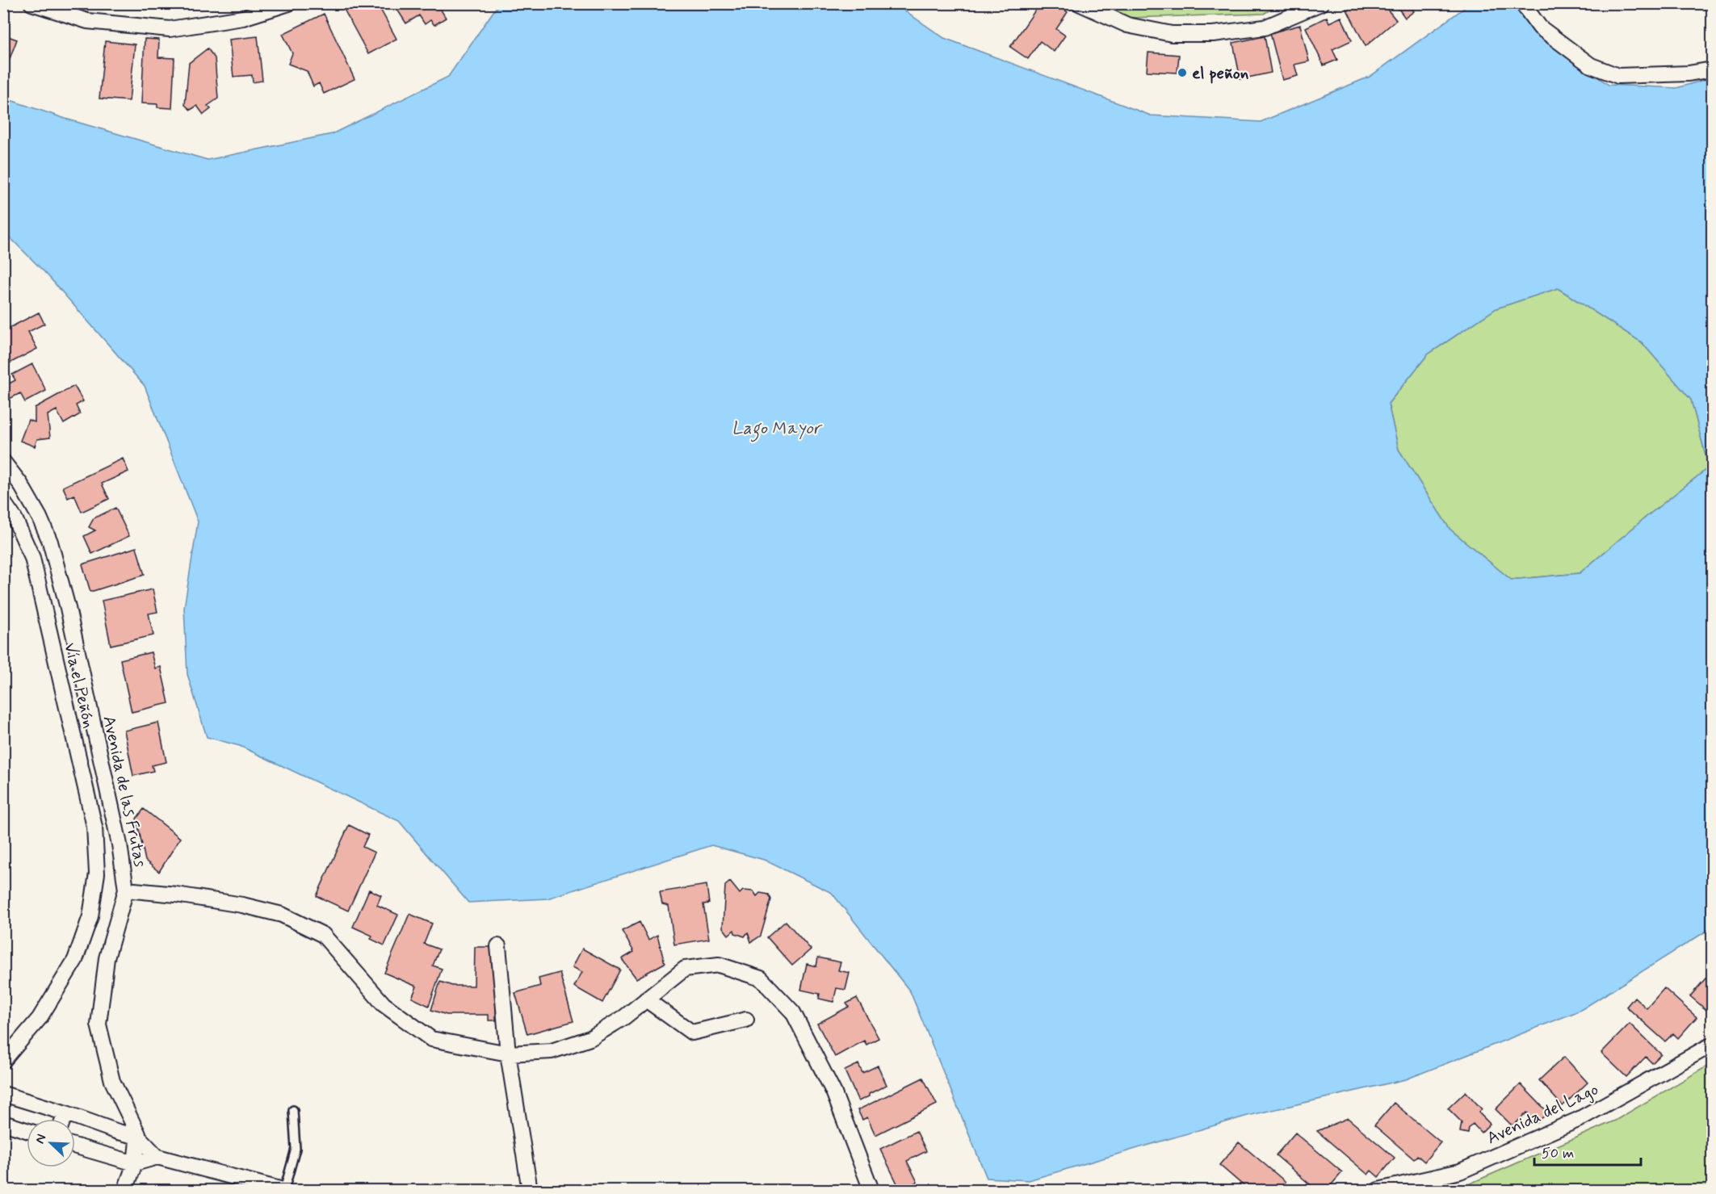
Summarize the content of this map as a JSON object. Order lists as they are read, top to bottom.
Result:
{
  "streets": {
    "street": ["Vía el Peñón", "Avenida de las Frutas", "Avenida del Lago"]
  },
  "water": ["Lago Mayor"],
  "places": ["el peñon"],
  "scale_bar": "50 m",
  "north": "top left"
}
